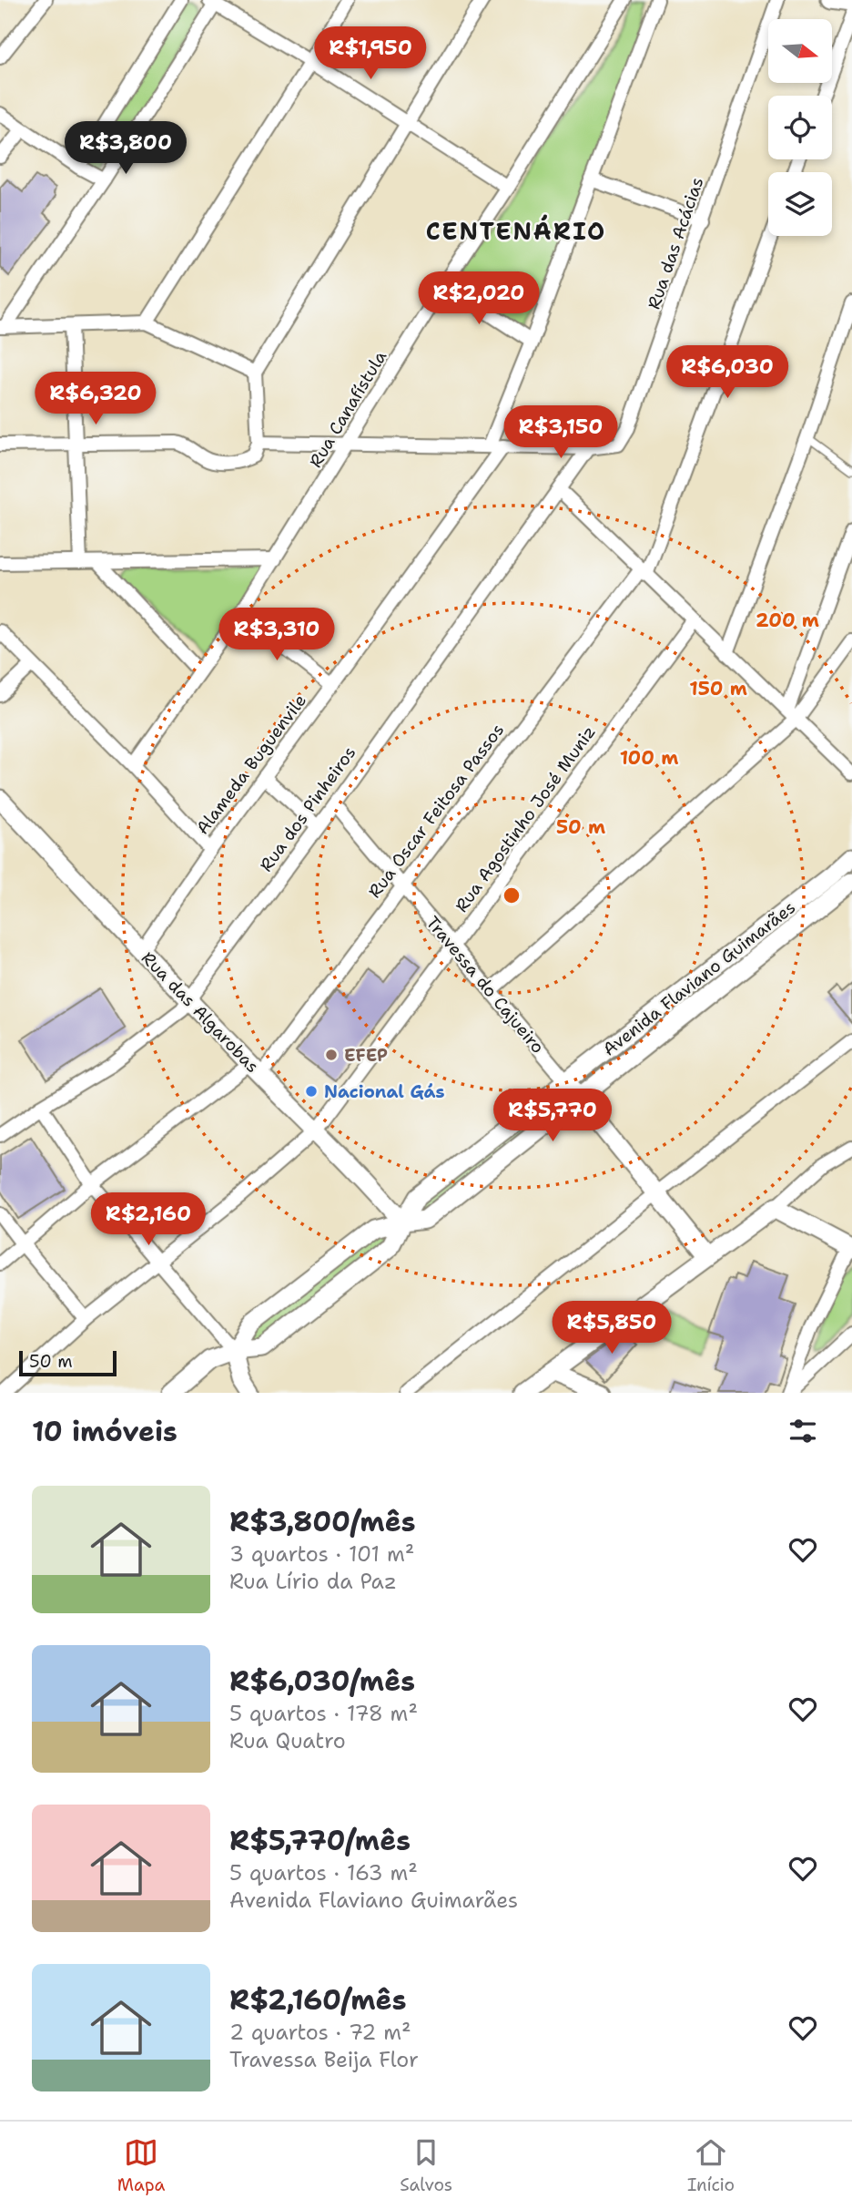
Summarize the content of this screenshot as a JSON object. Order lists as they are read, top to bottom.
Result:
{
  "streets": {
    "main road": ["Avenida Flaviano Guimarães", "Travessa do Cajueiro", "Rua das Algarobas"],
    "street": [
      "Rua das Acácias",
      "Rua Canafístula",
      "Alameda Buguenvile",
      "Rua dos Pinheiros",
      "Rua Oscar Feitosa Passos",
      "Rua Agostinho José Muniz"
    ]
  },
  "crossings": [
    ["Rua das Acácias", "Rua Canafístula"],
    ["Rua das Acácias", "Alameda Buguenvile"],
    ["Rua das Acácias", "Rua dos Pinheiros"],
    ["Alameda Buguenvile", "Rua das Algarobas"],
    ["Rua dos Pinheiros", "Travessa do Cajueiro"],
    ["Rua dos Pinheiros", "Rua das Algarobas"],
    ["Rua Oscar Feitosa Passos", "Travessa do Cajueiro"],
    ["Rua Oscar Feitosa Passos", "Rua das Algarobas"],
    ["Rua Agostinho José Muniz", "Travessa do Cajueiro"],
    ["Rua Agostinho José Muniz", "Rua das Algarobas"],
    ["Avenida Flaviano Guimarães", "Travessa do Cajueiro"],
    ["Avenida Flaviano Guimarães", "Rua das Algarobas"]
  ],
  "districts": ["CENTENÁRIO"],
  "places": ["EFEP", "Nacional Gás"],
  "scale_bar": "50 m",
  "north": "right",
  "page": {
    "price": [
      "R$1,950",
      "R$3,800",
      "R$2,020",
      "R$6,030",
      "R$6,320",
      "R$3,150",
      "R$3,310",
      "R$5,770",
      "R$2,160",
      "R$5,850"
    ],
    "scale": "50 m",
    "heading": "10 imóveis",
    "list": [
      {
        "name": "R$3,800/mês",
        "note": "3 quartos · 101 m² · Rua Lírio da Paz"
      },
      {
        "name": "R$6,030/mês",
        "note": "5 quartos · 178 m² · Rua Quatro"
      },
      {
        "name": "R$5,770/mês",
        "note": "5 quartos · 163 m² · Avenida Flaviano Guimarães"
      },
      {
        "name": "R$2,160/mês",
        "note": "2 quartos · 72 m² · Travessa Beija Flor"
      }
    ],
    "tabs": ["Mapa", "Salvos", "Início"]
  },
  "rings": [
    "200 m",
    "150 m",
    "100 m",
    "50 m"
  ]
}
